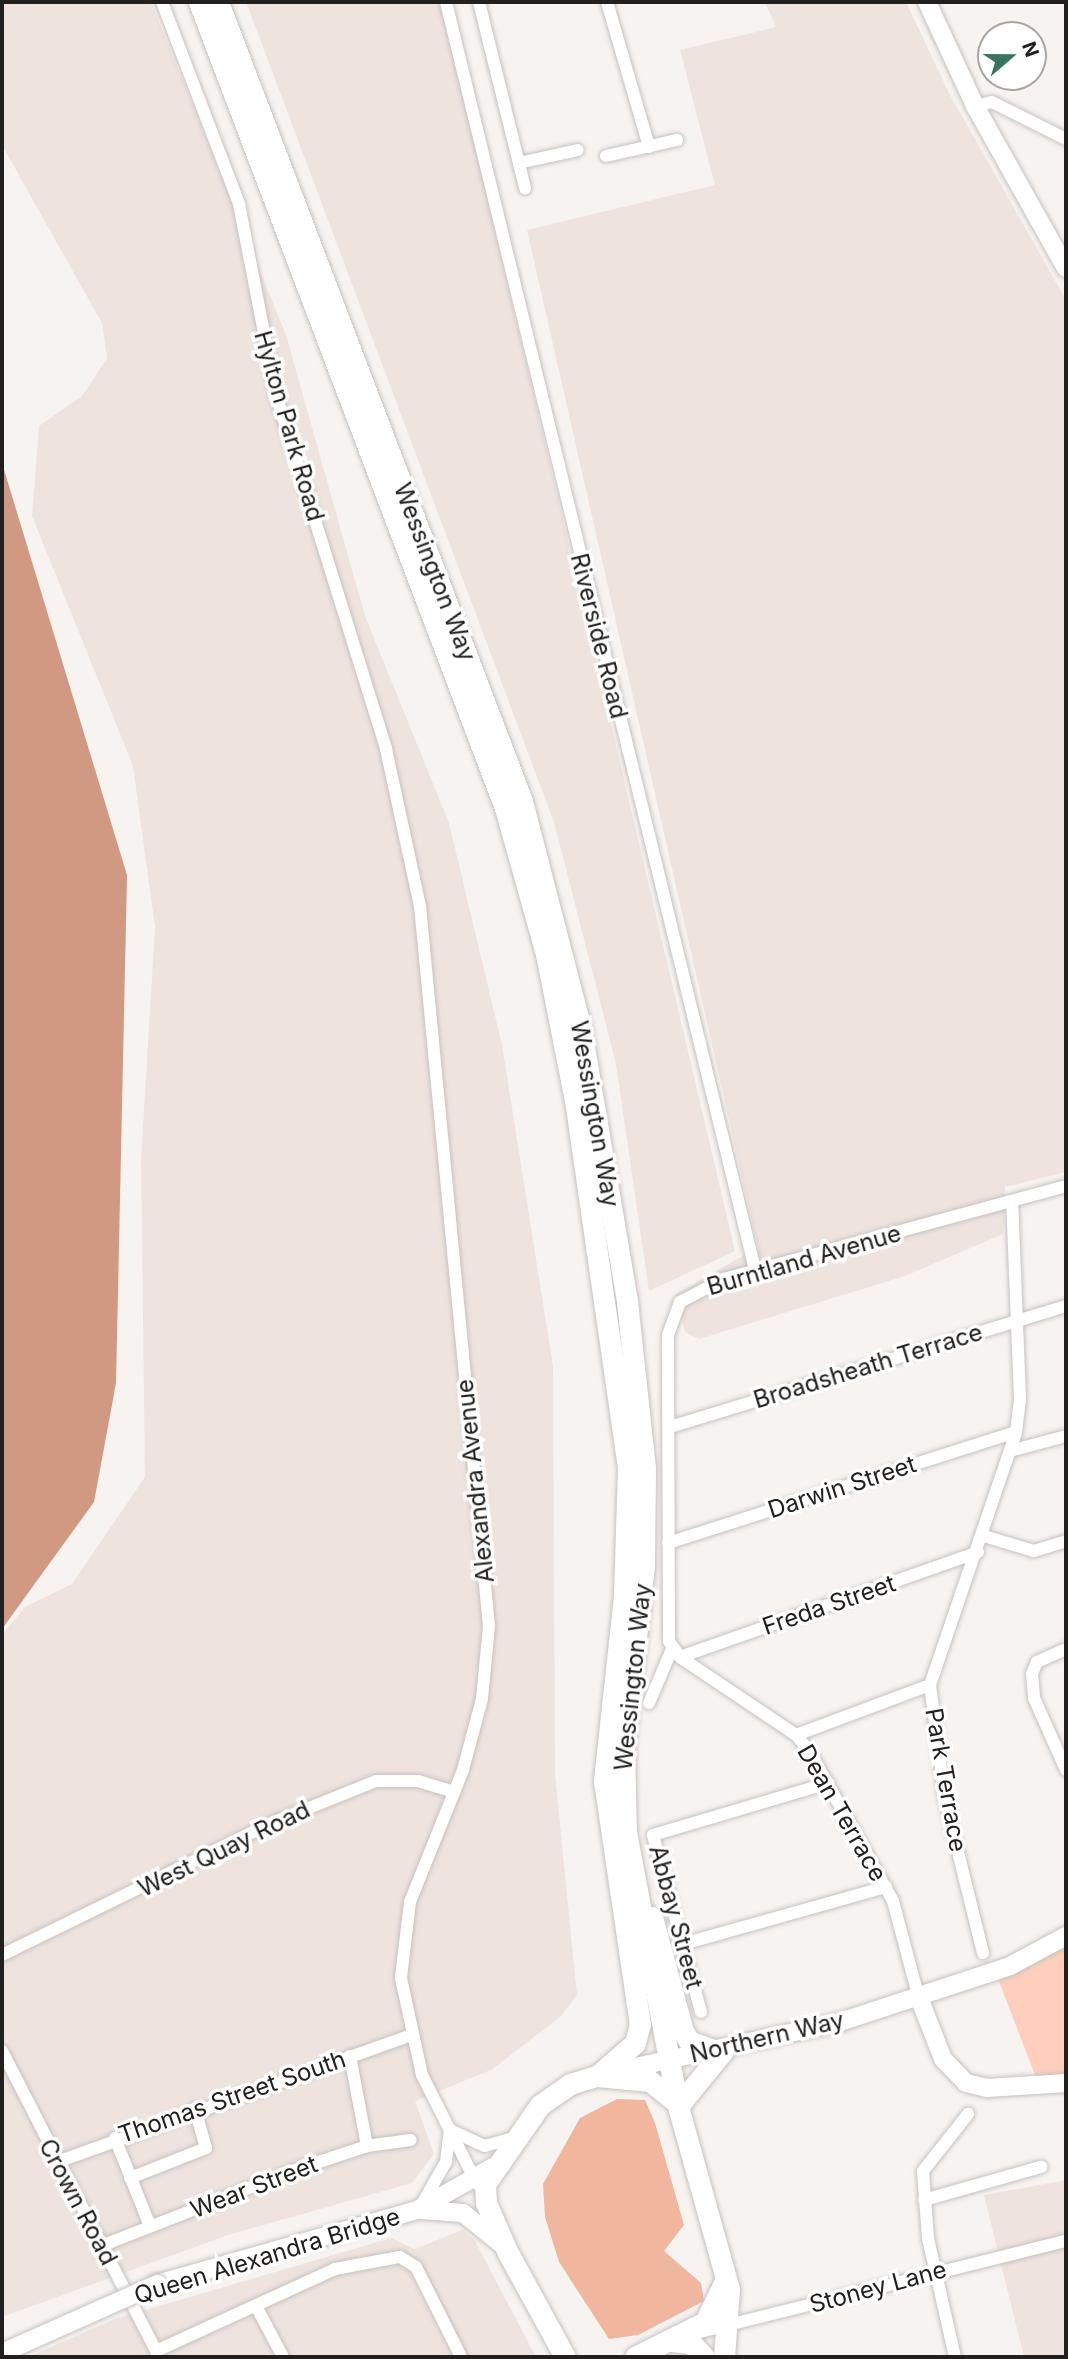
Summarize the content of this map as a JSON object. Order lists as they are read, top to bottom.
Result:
{
  "streets": {
    "main road": ["Wessington Way", "Northern Way", "Stoney Lane"],
    "street": [
      "Hylton Park Road",
      "Riverside Road",
      "Burntland Avenue",
      "Broadsheath Terrace",
      "Alexandra Avenue",
      "Darwin Street",
      "Freda Street",
      "Park Terrace",
      "Dean Terrace",
      "West Quay Road",
      "Abbay Street",
      "Thomas Street South",
      "Wear Street",
      "Crown Road",
      "Queen Alexandra Bridge"
    ]
  },
  "crossings": [
    ["Hylton Park Road", "Alexandra Avenue"],
    ["Wessington Way", "Northern Way"],
    ["Wessington Way", "Stoney Lane"],
    ["Riverside Road", "Burntland Avenue"],
    ["Burntland Avenue", "Broadsheath Terrace"],
    ["Burntland Avenue", "Darwin Street"],
    ["Burntland Avenue", "Freda Street"],
    ["Burntland Avenue", "Park Terrace"],
    ["Burntland Avenue", "Dean Terrace"],
    ["Broadsheath Terrace", "Park Terrace"],
    ["Alexandra Avenue", "West Quay Road"],
    ["Alexandra Avenue", "Northern Way"],
    ["Alexandra Avenue", "Thomas Street South"],
    ["Darwin Street", "Park Terrace"],
    ["Freda Street", "Park Terrace"],
    ["Freda Street", "Dean Terrace"],
    ["Dean Terrace", "Abbay Street"],
    ["Dean Terrace", "Northern Way"],
    ["Northern Way", "Queen Alexandra Bridge"],
    ["Thomas Street South", "Crown Road"],
    ["Wear Street", "Crown Road"]
  ],
  "north": "right"
}
